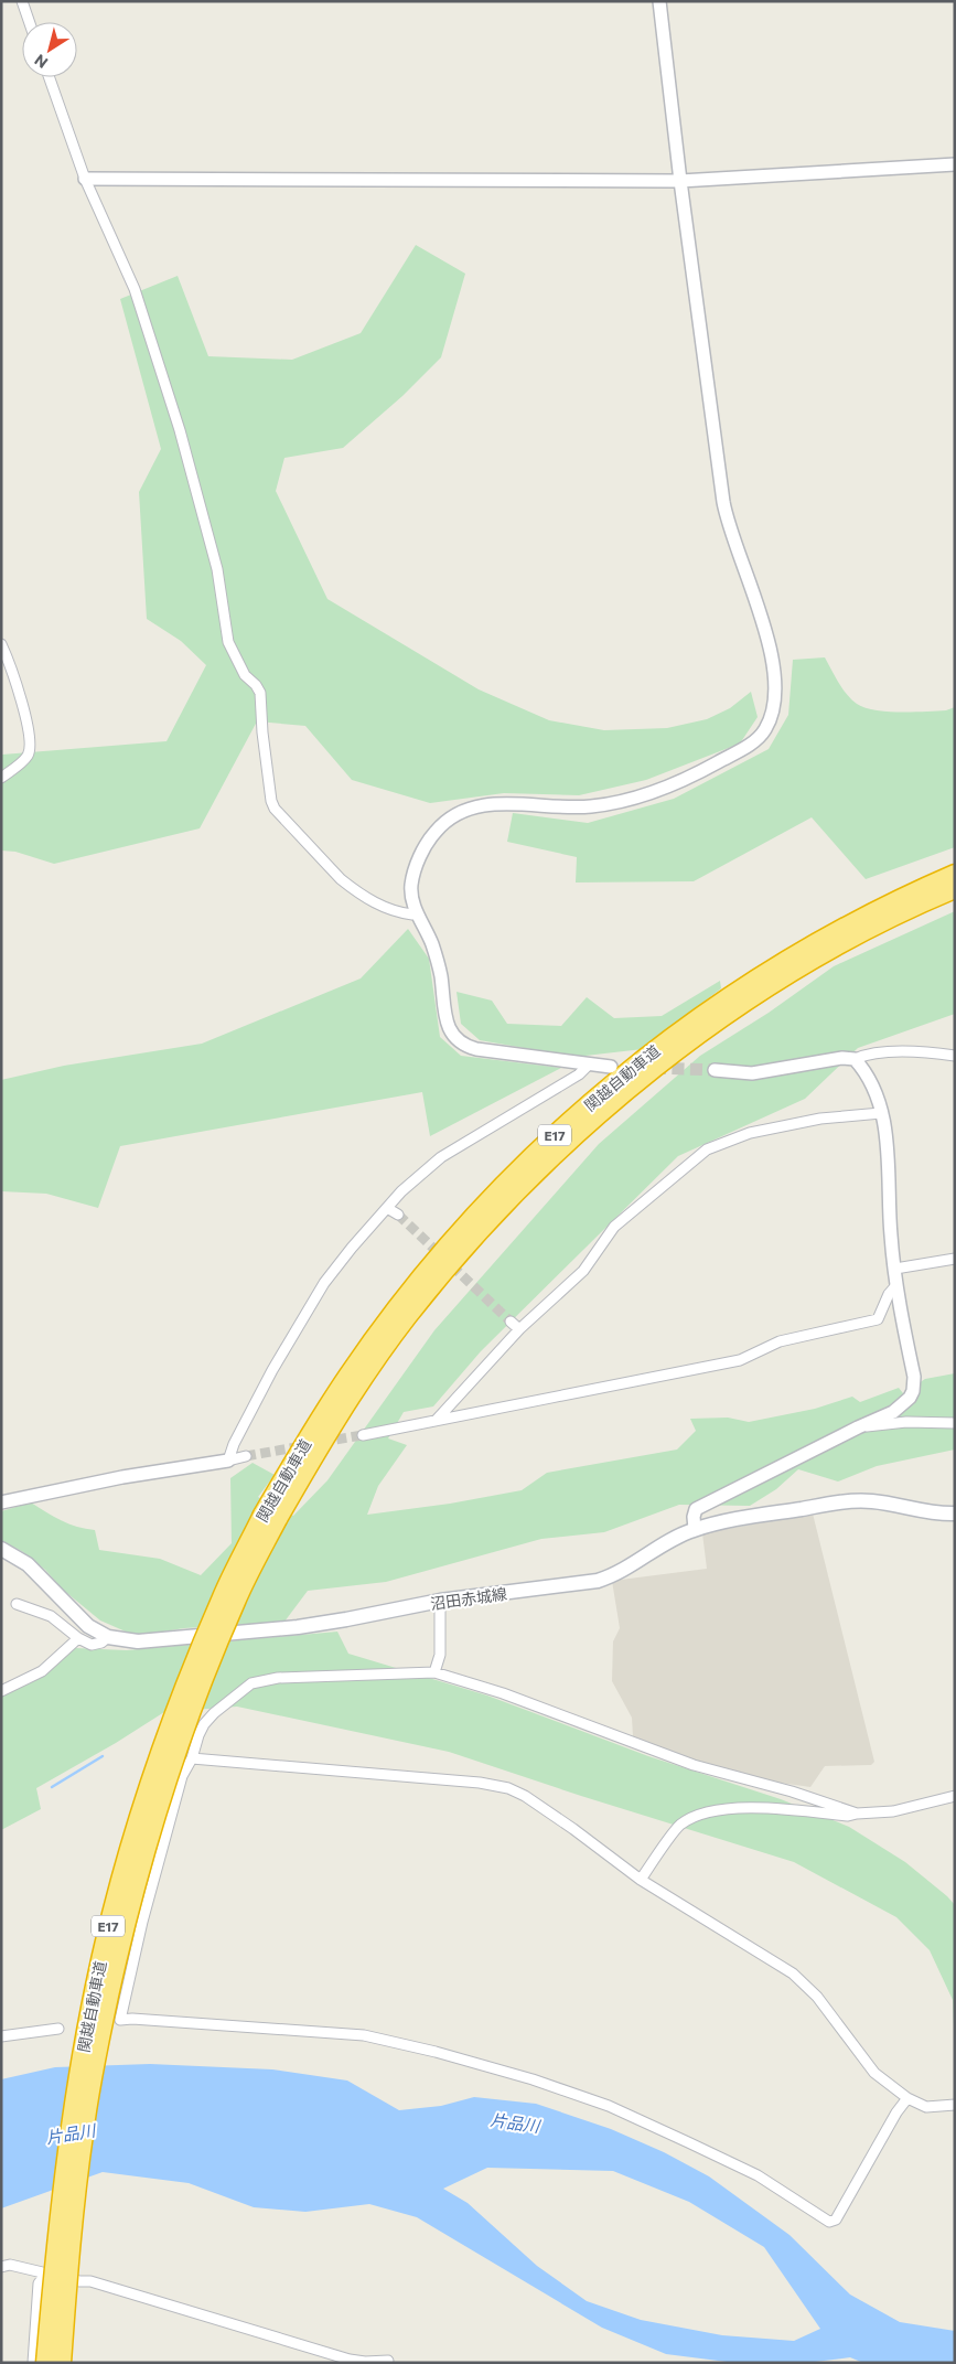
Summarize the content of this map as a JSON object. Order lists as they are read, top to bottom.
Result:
{
  "streets": {
    "highway": ["関越自動車道", "E17"],
    "main road": ["沼田赤城線"]
  },
  "water": ["片品川"],
  "north": "bottom left"
}
